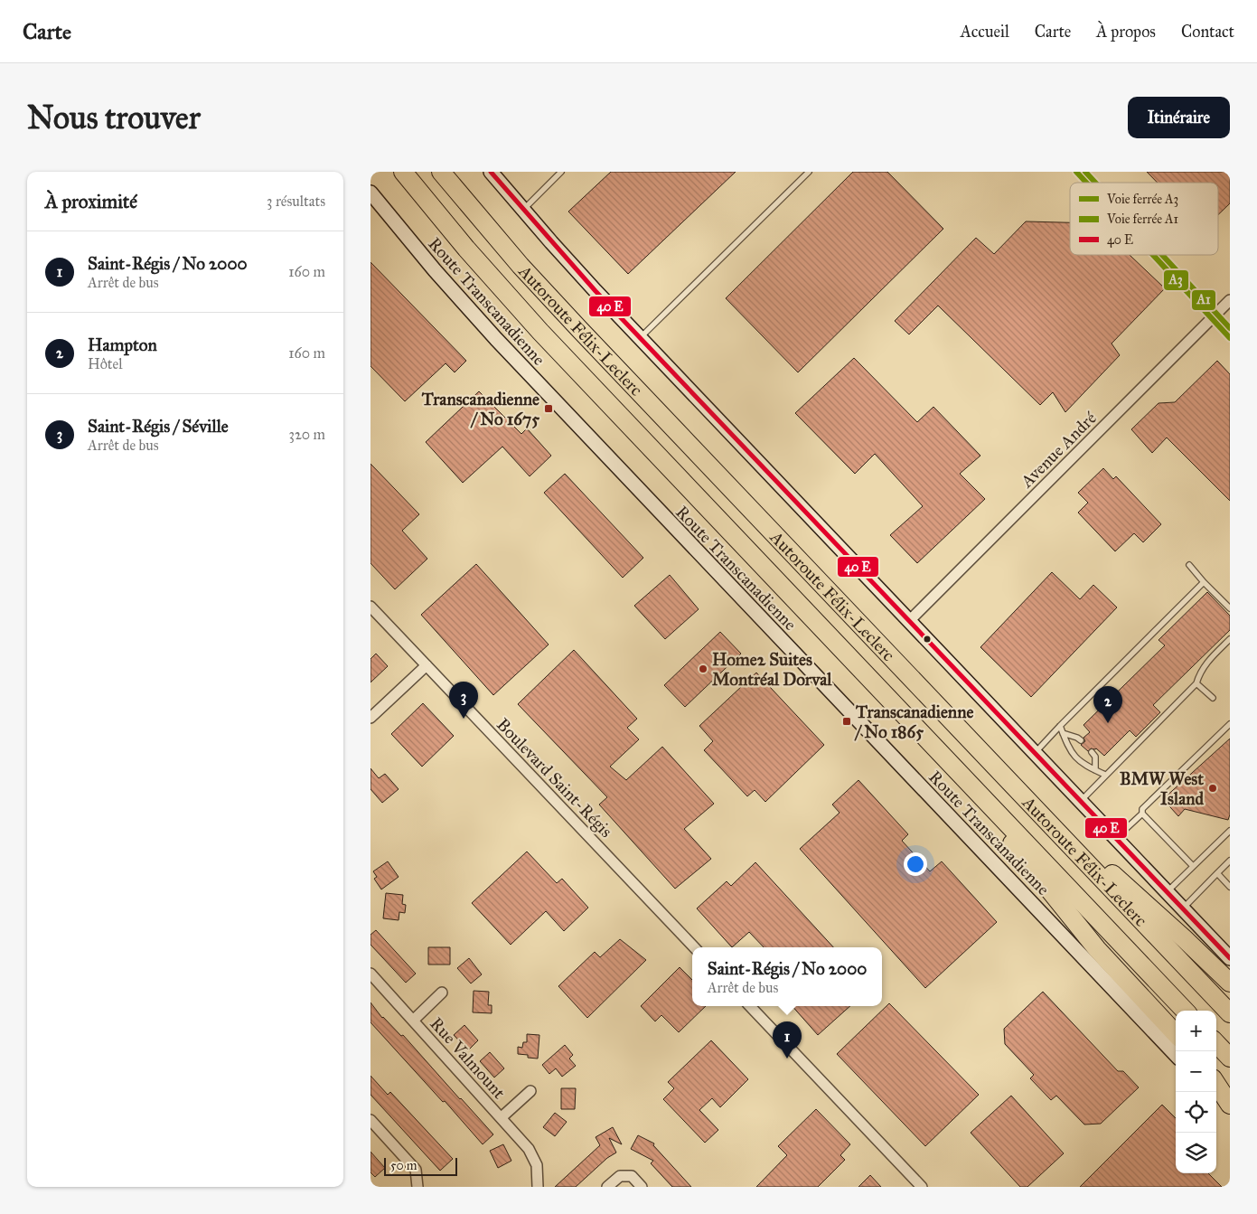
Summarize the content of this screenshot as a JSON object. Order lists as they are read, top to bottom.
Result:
{
  "streets": {
    "highway": ["Autoroute Félix-Leclerc"],
    "main road": ["Route Transcanadienne"],
    "street": ["Avenue André", "Boulevard Saint-Régis", "Rue Valmount"]
  },
  "places": {
    "transit": ["Transcanadienne / No 1675", "Transcanadienne / No 1865"],
    "other": ["Home2 Suites Montréal Dorval", "BMW West Island"]
  },
  "lines": ["rail line A3", "rail line A1"],
  "legend": ["Voie ferrée A3", "Voie ferrée A1", "40 E"],
  "scale_bar": "50 m",
  "page": {
    "header": "Carte",
    "nav": [
      "Accueil",
      "Carte",
      "À propos",
      "Contact"
    ],
    "buttons": "Itinéraire",
    "title": "Nous trouver",
    "heading": ["À proximité", "3 résultats"],
    "list": [
      {
        "mark": "1",
        "name": "Saint-Régis / No 2000",
        "note": "Arrêt de bus",
        "value": "160 m"
      },
      {
        "mark": "2",
        "name": "Hampton",
        "note": "Hôtel",
        "value": "160 m"
      },
      {
        "mark": "3",
        "name": "Saint-Régis / Séville",
        "note": "Arrêt de bus",
        "value": "320 m"
      }
    ],
    "pins": ["3", "2", "1"],
    "popup": ["Saint-Régis / No 2000", "Arrêt de bus"],
    "map_buttons": ["+", "−"],
    "scale": "50 m"
  }
}
